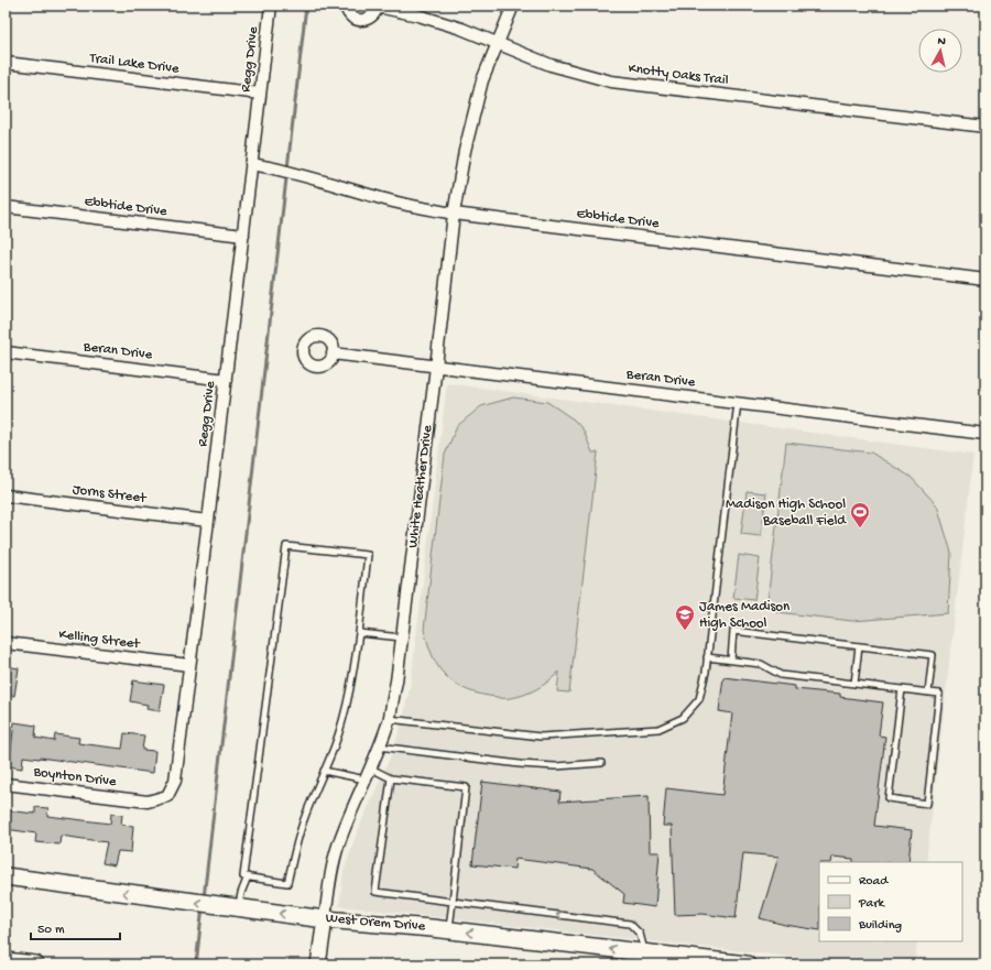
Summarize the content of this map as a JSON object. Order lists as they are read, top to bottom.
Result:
{
  "streets": {
    "main road": ["West Orem Drive"],
    "street": [
      "Regg Drive",
      "Trail Lake Drive",
      "Knotty Oaks Trail",
      "Ebbtide Drive",
      "Beran Drive",
      "White Heather Drive",
      "Jorns Street",
      "Kelling Street",
      "Boynton Drive"
    ]
  },
  "crossings": [
    ["Regg Drive", "Trail Lake Drive"],
    ["Regg Drive", "Ebbtide Drive"],
    ["Regg Drive", "Beran Drive"],
    ["Regg Drive", "Jorns Street"],
    ["Regg Drive", "Kelling Street"],
    ["Regg Drive", "Boynton Drive"],
    ["Knotty Oaks Trail", "White Heather Drive"],
    ["Ebbtide Drive", "White Heather Drive"],
    ["Beran Drive", "White Heather Drive"],
    ["White Heather Drive", "West Orem Drive"]
  ],
  "one_way": ["West Orem Drive"],
  "places": {
    "sports": ["Madison High School Baseball Field"],
    "school or university": ["James Madison High School"]
  },
  "legend": ["Road", "Park", "Building"],
  "scale_bar": "50 m",
  "north": "top"
}
